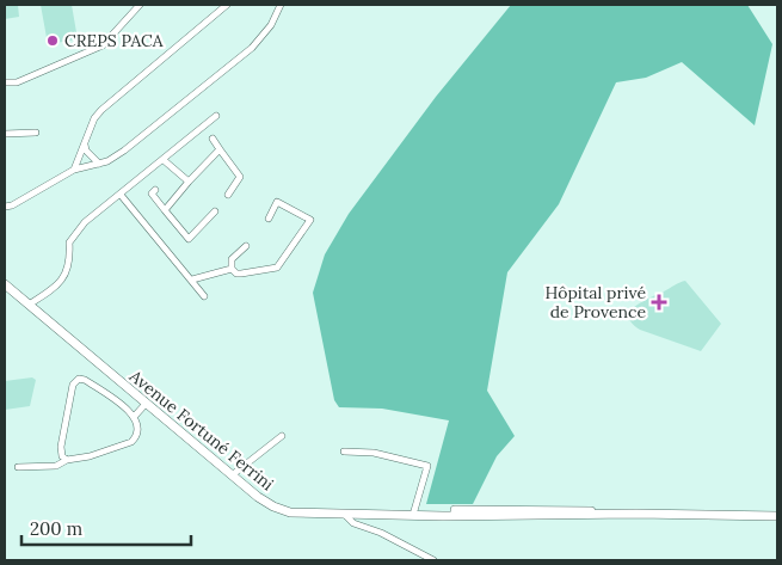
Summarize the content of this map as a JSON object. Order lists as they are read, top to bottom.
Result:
{
  "streets": {
    "main road": ["Avenue Fortuné Ferrini"]
  },
  "places": {
    "other": ["CREPS PACA"],
    "health": ["Hôpital privé de Provence"]
  },
  "scale_bar": "200 m"
}
